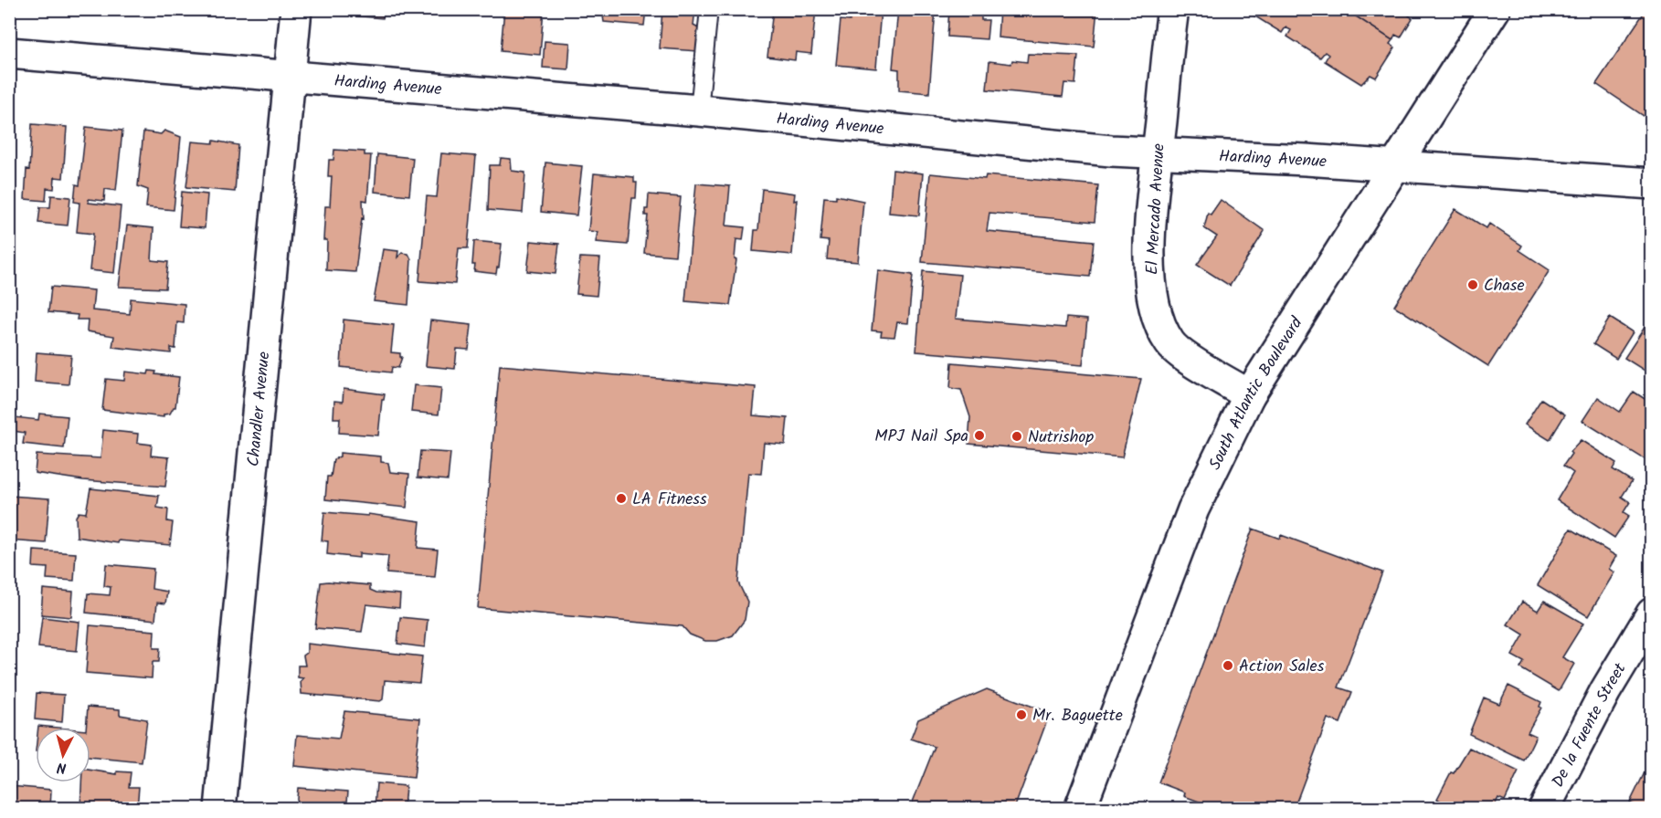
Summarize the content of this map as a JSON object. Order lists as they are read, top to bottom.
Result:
{
  "streets": {
    "street": [
      "Harding Avenue",
      "El Mercado Avenue",
      "South Atlantic Boulevard",
      "Chandler Avenue",
      "De la Fuente Street"
    ]
  },
  "crossings": [
    ["Harding Avenue", "El Mercado Avenue"],
    ["Harding Avenue", "South Atlantic Boulevard"],
    ["Harding Avenue", "Chandler Avenue"],
    ["El Mercado Avenue", "South Atlantic Boulevard"]
  ],
  "places": [
    "Chase",
    "MPJ Nail Spa",
    "Nutrishop",
    "LA Fitness",
    "Action Sales",
    "Mr. Baguette"
  ],
  "north": "bottom"
}
